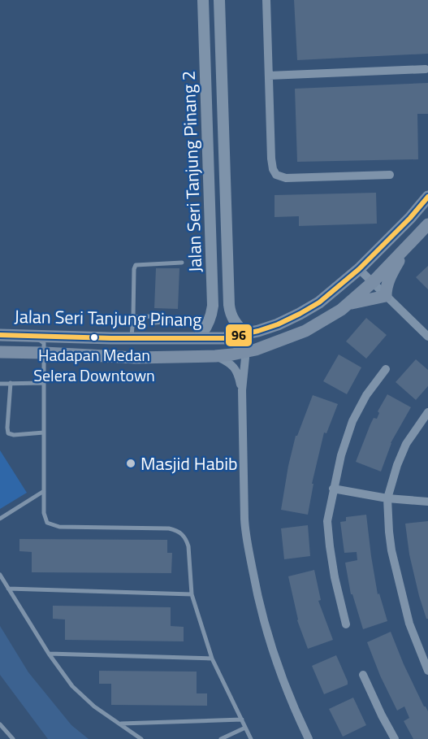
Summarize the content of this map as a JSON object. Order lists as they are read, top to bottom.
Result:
{
  "streets": {
    "main road": ["Jalan Seri Tanjung Pinang"],
    "street": ["Jalan Seri Tanjung Pinang 2"]
  },
  "crossings": [
    ["Jalan Seri Tanjung Pinang 2", "Jalan Seri Tanjung Pinang"]
  ],
  "places": ["Hadapan Medan Selera Downtown", "Masjid Habib"],
  "lines": ["transit line 96"]
}
